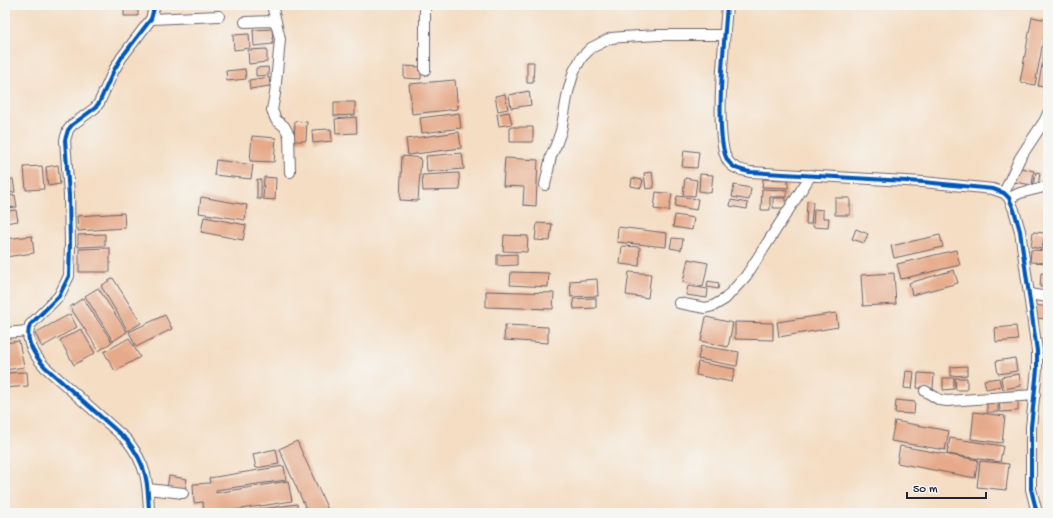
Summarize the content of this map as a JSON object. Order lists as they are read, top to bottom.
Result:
{
  "scale_bar": "50 m"
}
